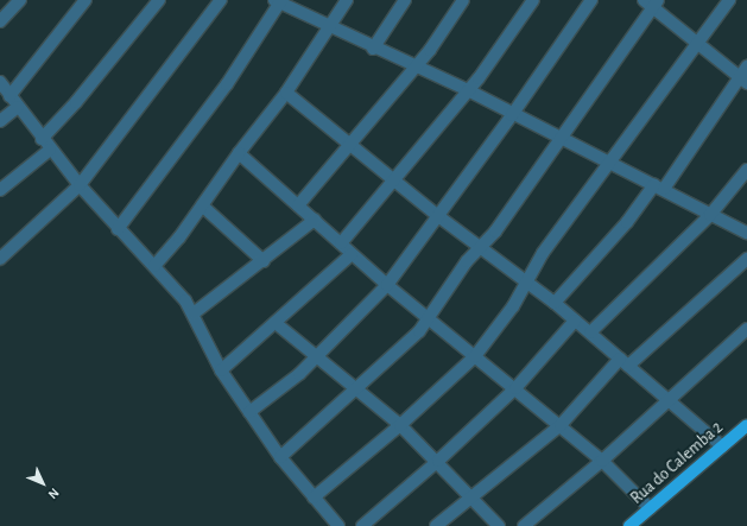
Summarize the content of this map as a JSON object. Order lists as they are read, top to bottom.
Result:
{
  "streets": {
    "main road": ["Rua do Calemba 2"]
  },
  "north": "bottom right"
}
